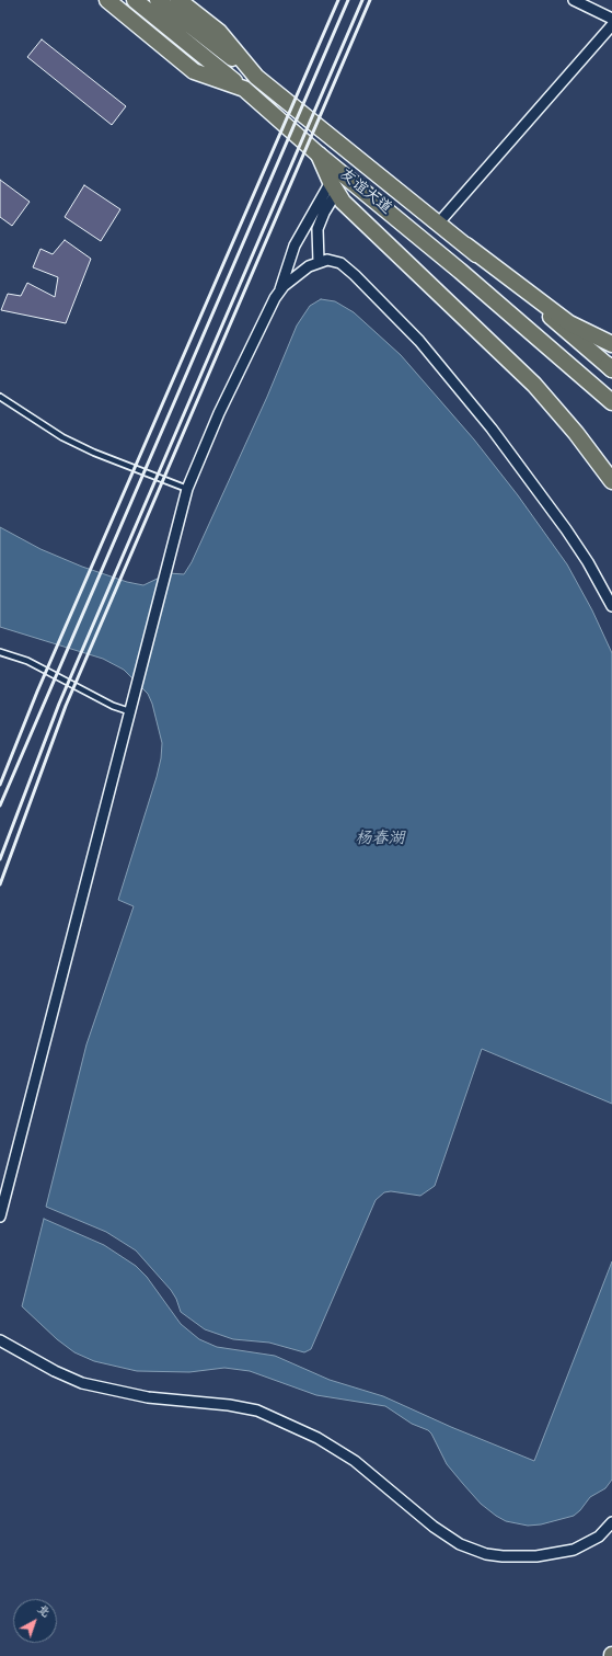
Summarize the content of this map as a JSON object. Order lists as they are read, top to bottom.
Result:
{
  "streets": {
    "main road": ["友谊大道"]
  },
  "water": ["杨春湖"],
  "north": "top right"
}
